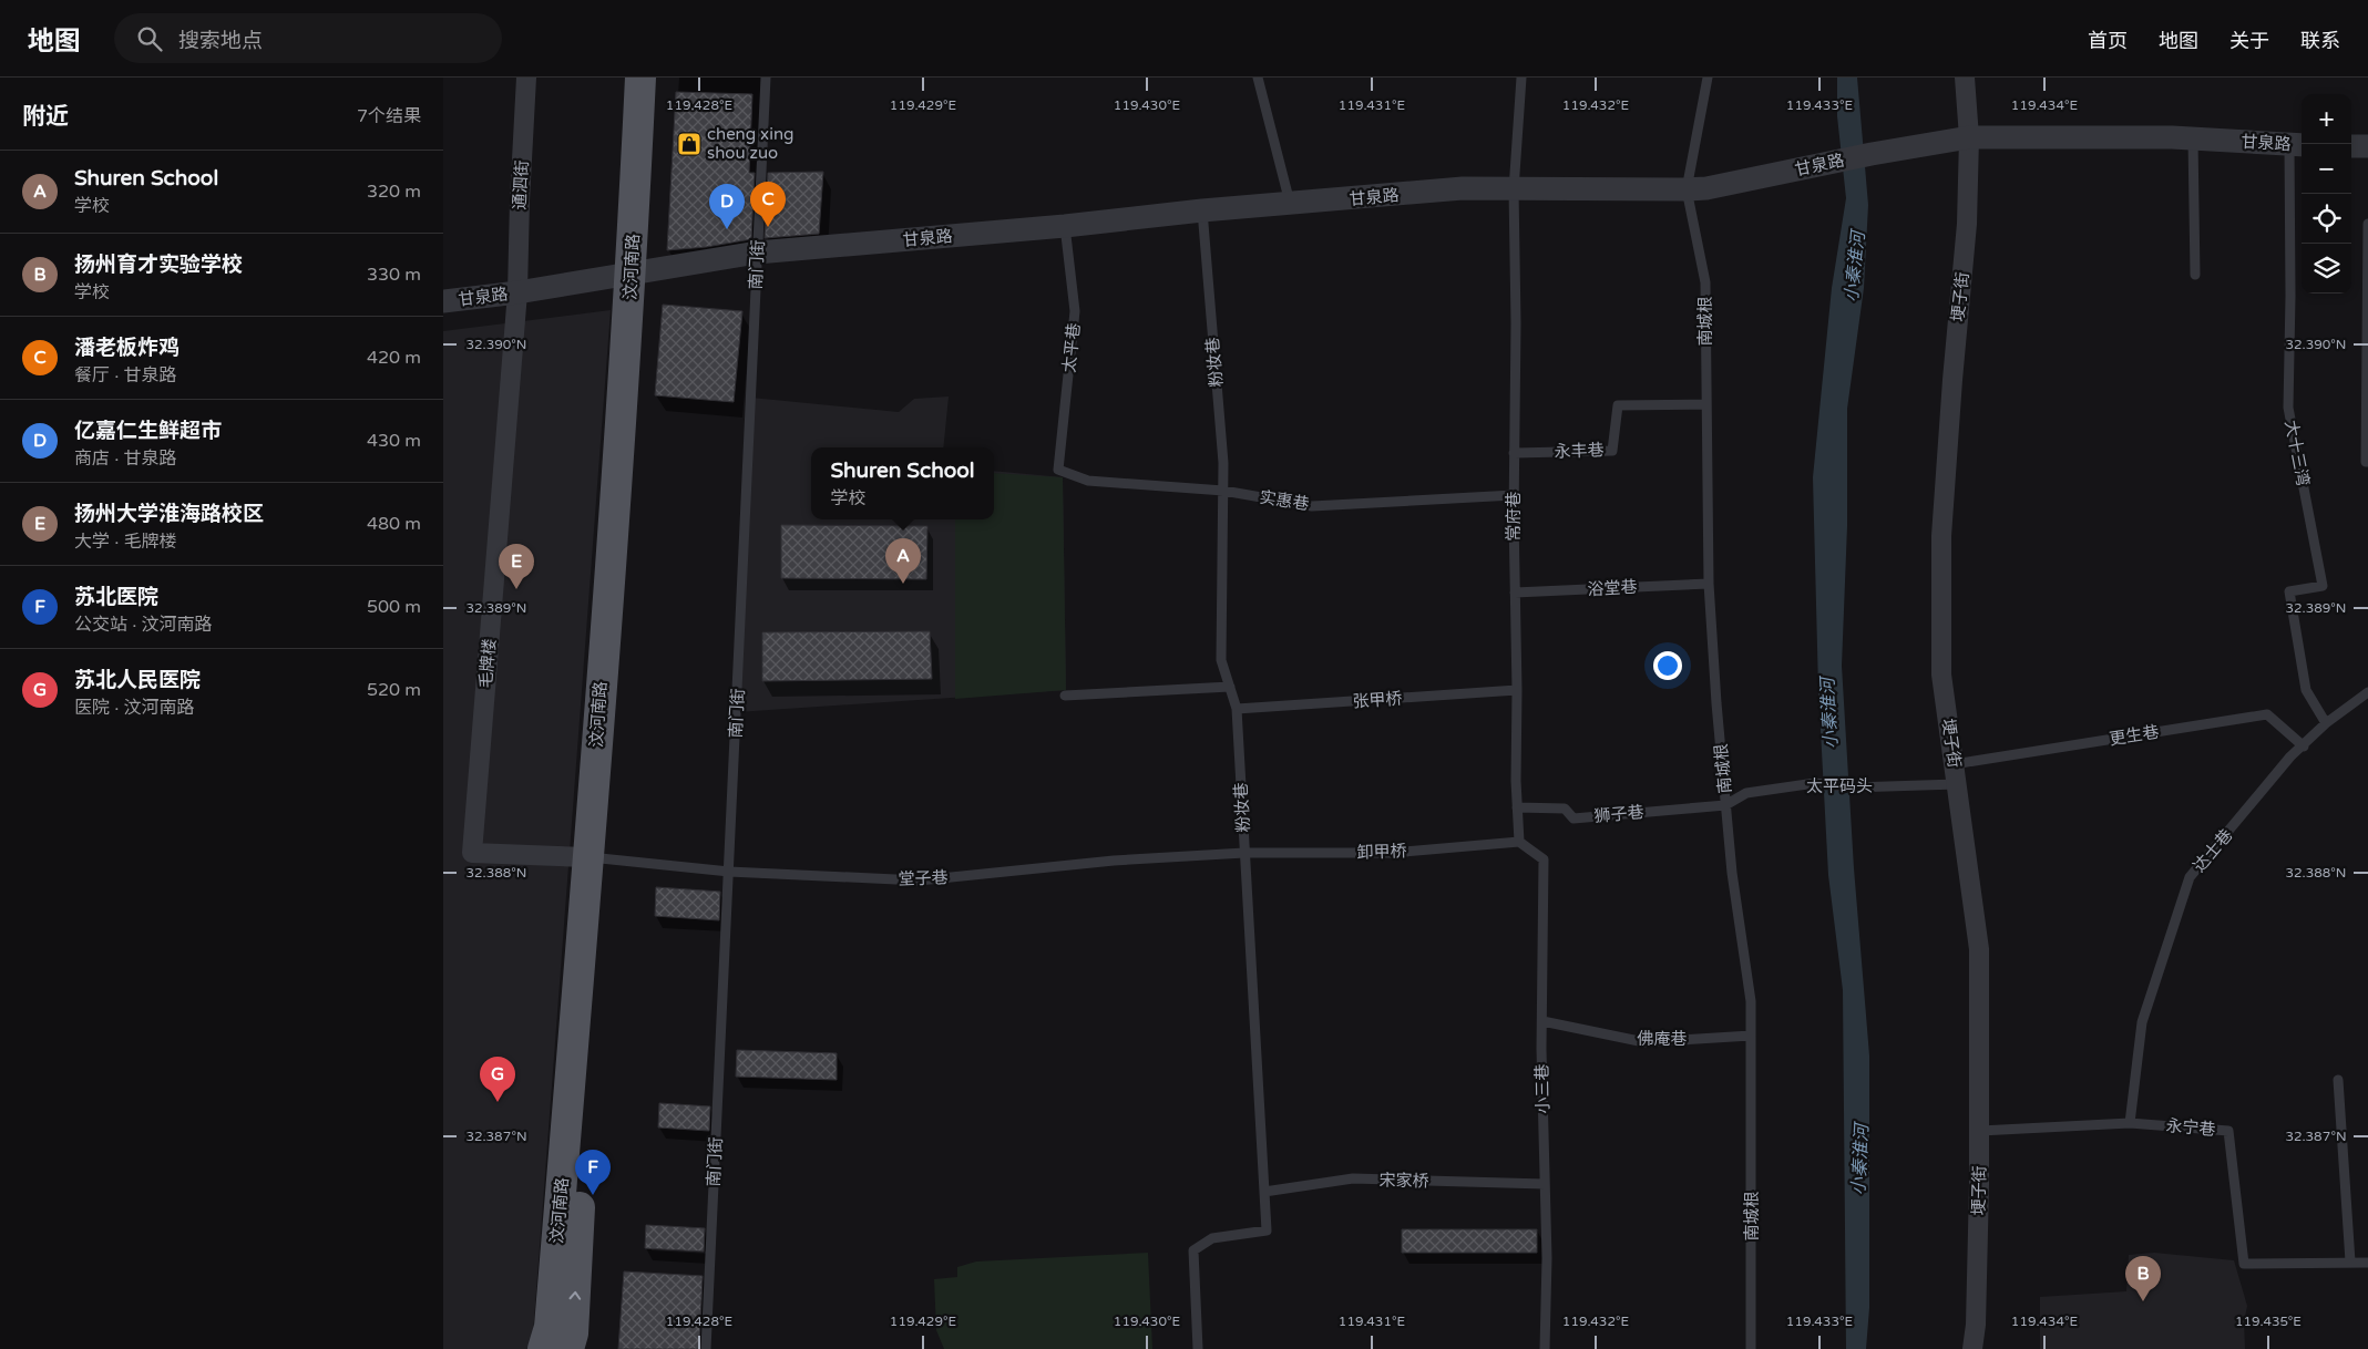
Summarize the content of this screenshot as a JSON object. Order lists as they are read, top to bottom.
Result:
{
  "streets": {
    "main road": ["汶河南路"],
    "street": [
      "甘泉路",
      "通泗街",
      "埂子街",
      "毛牌楼"
    ],
    "lane": [
      "南门街",
      "南城根",
      "太平巷",
      "粉妆巷",
      "永丰巷",
      "大十三湾",
      "实惠巷",
      "常府巷",
      "浴堂巷",
      "张甲桥",
      "更生巷",
      "太平码头",
      "狮子巷",
      "达士巷",
      "卸甲桥",
      "堂子巷",
      "佛庵巷",
      "小三巷",
      "永宁巷",
      "宋家桥"
    ]
  },
  "crossings": [
    ["甘泉路", "通泗街"],
    ["甘泉路", "南门街"],
    ["甘泉路", "汶河南路"],
    ["甘泉路", "埂子街"],
    ["甘泉路", "南城根"],
    ["甘泉路", "太平巷"],
    ["甘泉路", "粉妆巷"],
    ["甘泉路", "大十三湾"],
    ["甘泉路", "常府巷"],
    ["甘泉路", "毛牌楼"],
    ["通泗街", "毛牌楼"],
    ["南门街", "堂子巷"],
    ["汶河南路", "毛牌楼"],
    ["汶河南路", "堂子巷"],
    ["埂子街", "更生巷"],
    ["埂子街", "太平码头"],
    ["埂子街", "永宁巷"],
    ["南城根", "永丰巷"],
    ["南城根", "浴堂巷"],
    ["南城根", "太平码头"],
    ["南城根", "狮子巷"],
    ["南城根", "佛庵巷"],
    ["太平巷", "实惠巷"],
    ["粉妆巷", "实惠巷"],
    ["粉妆巷", "张甲桥"],
    ["粉妆巷", "卸甲桥"],
    ["粉妆巷", "堂子巷"],
    ["粉妆巷", "宋家桥"],
    ["永丰巷", "常府巷"],
    ["大十三湾", "达士巷"],
    ["实惠巷", "常府巷"],
    ["常府巷", "浴堂巷"],
    ["常府巷", "张甲桥"],
    ["常府巷", "狮子巷"],
    ["常府巷", "卸甲桥"],
    ["常府巷", "小三巷"],
    ["毛牌楼", "堂子巷"],
    ["更生巷", "达士巷"],
    ["太平码头", "狮子巷"],
    ["达士巷", "永宁巷"],
    ["卸甲桥", "堂子巷"],
    ["卸甲桥", "小三巷"],
    ["佛庵巷", "小三巷"],
    ["小三巷", "宋家桥"]
  ],
  "water": ["小秦淮河"],
  "places": {
    "shop": ["cheng xing shou zuo"]
  },
  "page": {
    "header": "地图",
    "search": "搜索地点",
    "nav": [
      "首页",
      "地图",
      "关于",
      "联系"
    ],
    "heading": ["附近", "7个结果"],
    "map_buttons": ["+", "−"],
    "list": [
      {
        "mark": "A",
        "name": "Shuren School",
        "note": "学校",
        "value": "320 m"
      },
      {
        "mark": "B",
        "name": "扬州育才实验学校",
        "note": "学校",
        "value": "330 m"
      },
      {
        "mark": "C",
        "name": "潘老板炸鸡",
        "note": "餐厅 · 甘泉路",
        "value": "420 m"
      },
      {
        "mark": "D",
        "name": "亿嘉仁生鲜超市",
        "note": "商店 · 甘泉路",
        "value": "430 m"
      },
      {
        "mark": "E",
        "name": "扬州大学淮海路校区",
        "note": "大学 · 毛牌楼",
        "value": "480 m"
      },
      {
        "mark": "F",
        "name": "苏北医院",
        "note": "公交站 · 汶河南路",
        "value": "500 m"
      },
      {
        "mark": "G",
        "name": "苏北人民医院",
        "note": "医院 · 汶河南路",
        "value": "520 m"
      }
    ],
    "pins": [
      "C",
      "D",
      "A",
      "E",
      "G",
      "F",
      "B"
    ],
    "popup": ["Shuren School", "学校"]
  },
  "coordinates": [
    "119.428°E",
    "119.429°E",
    "119.430°E",
    "119.431°E",
    "119.432°E",
    "119.433°E",
    "119.434°E",
    "32.390°N",
    "32.389°N",
    "32.388°N",
    "32.387°N",
    "119.435°E"
  ]
}
